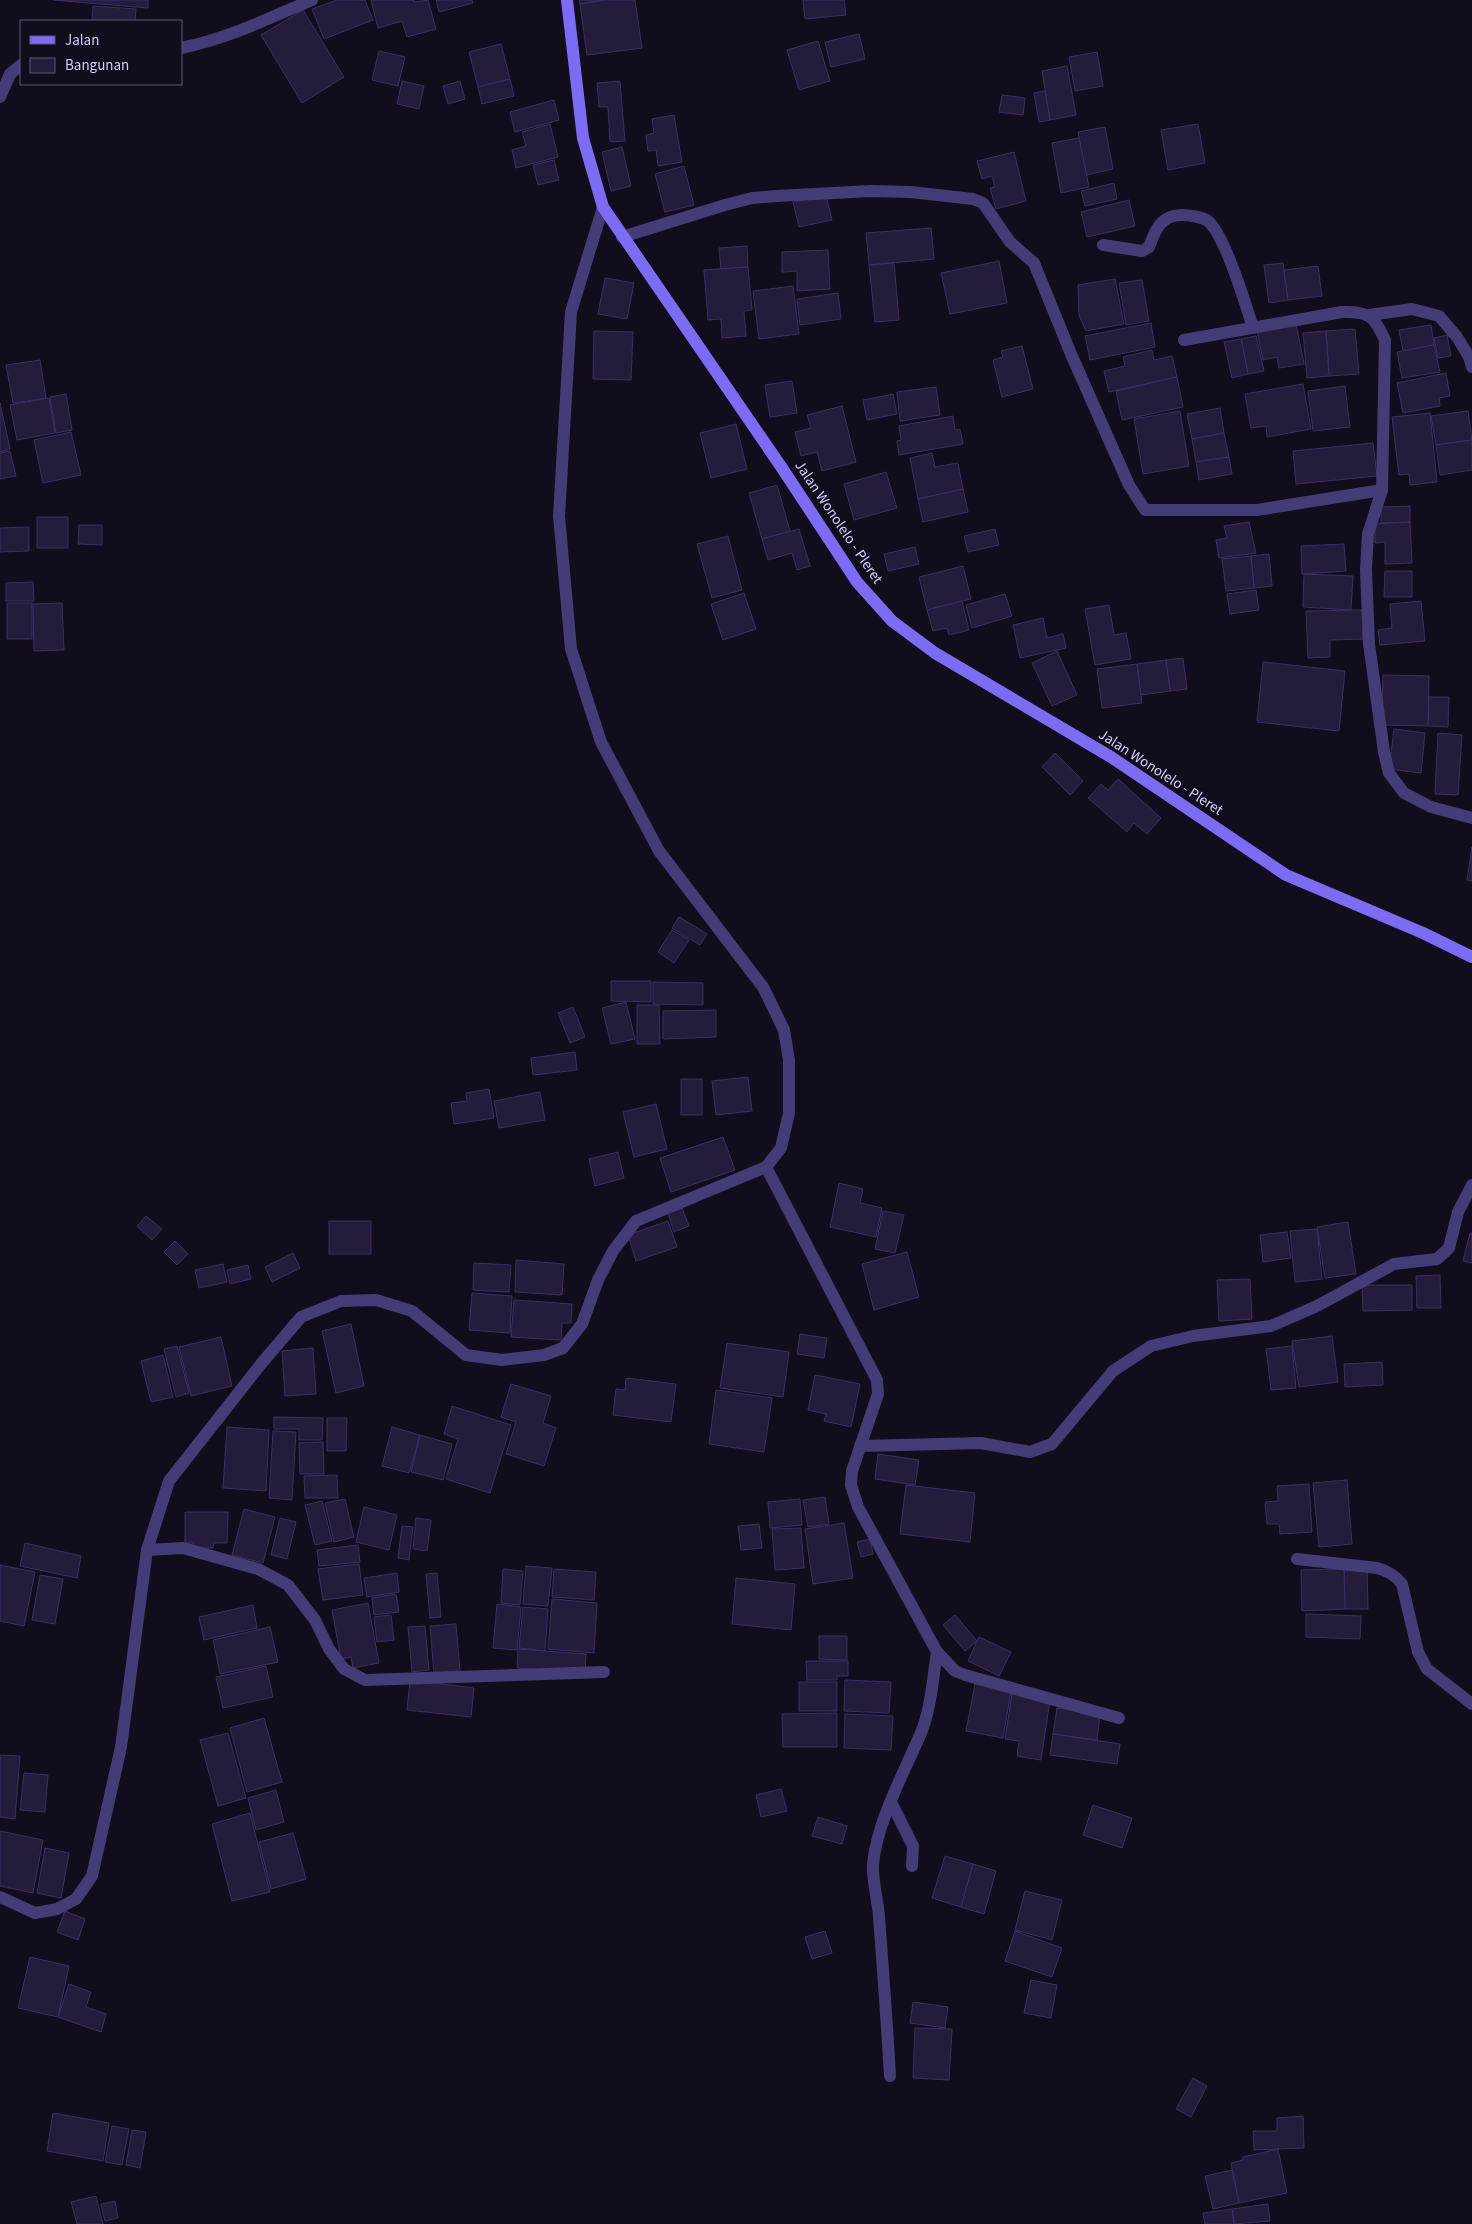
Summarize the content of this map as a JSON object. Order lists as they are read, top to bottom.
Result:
{
  "streets": {
    "main road": ["Jalan Wonolelo - Pleret"]
  },
  "legend": ["Jalan", "Bangunan"]
}
